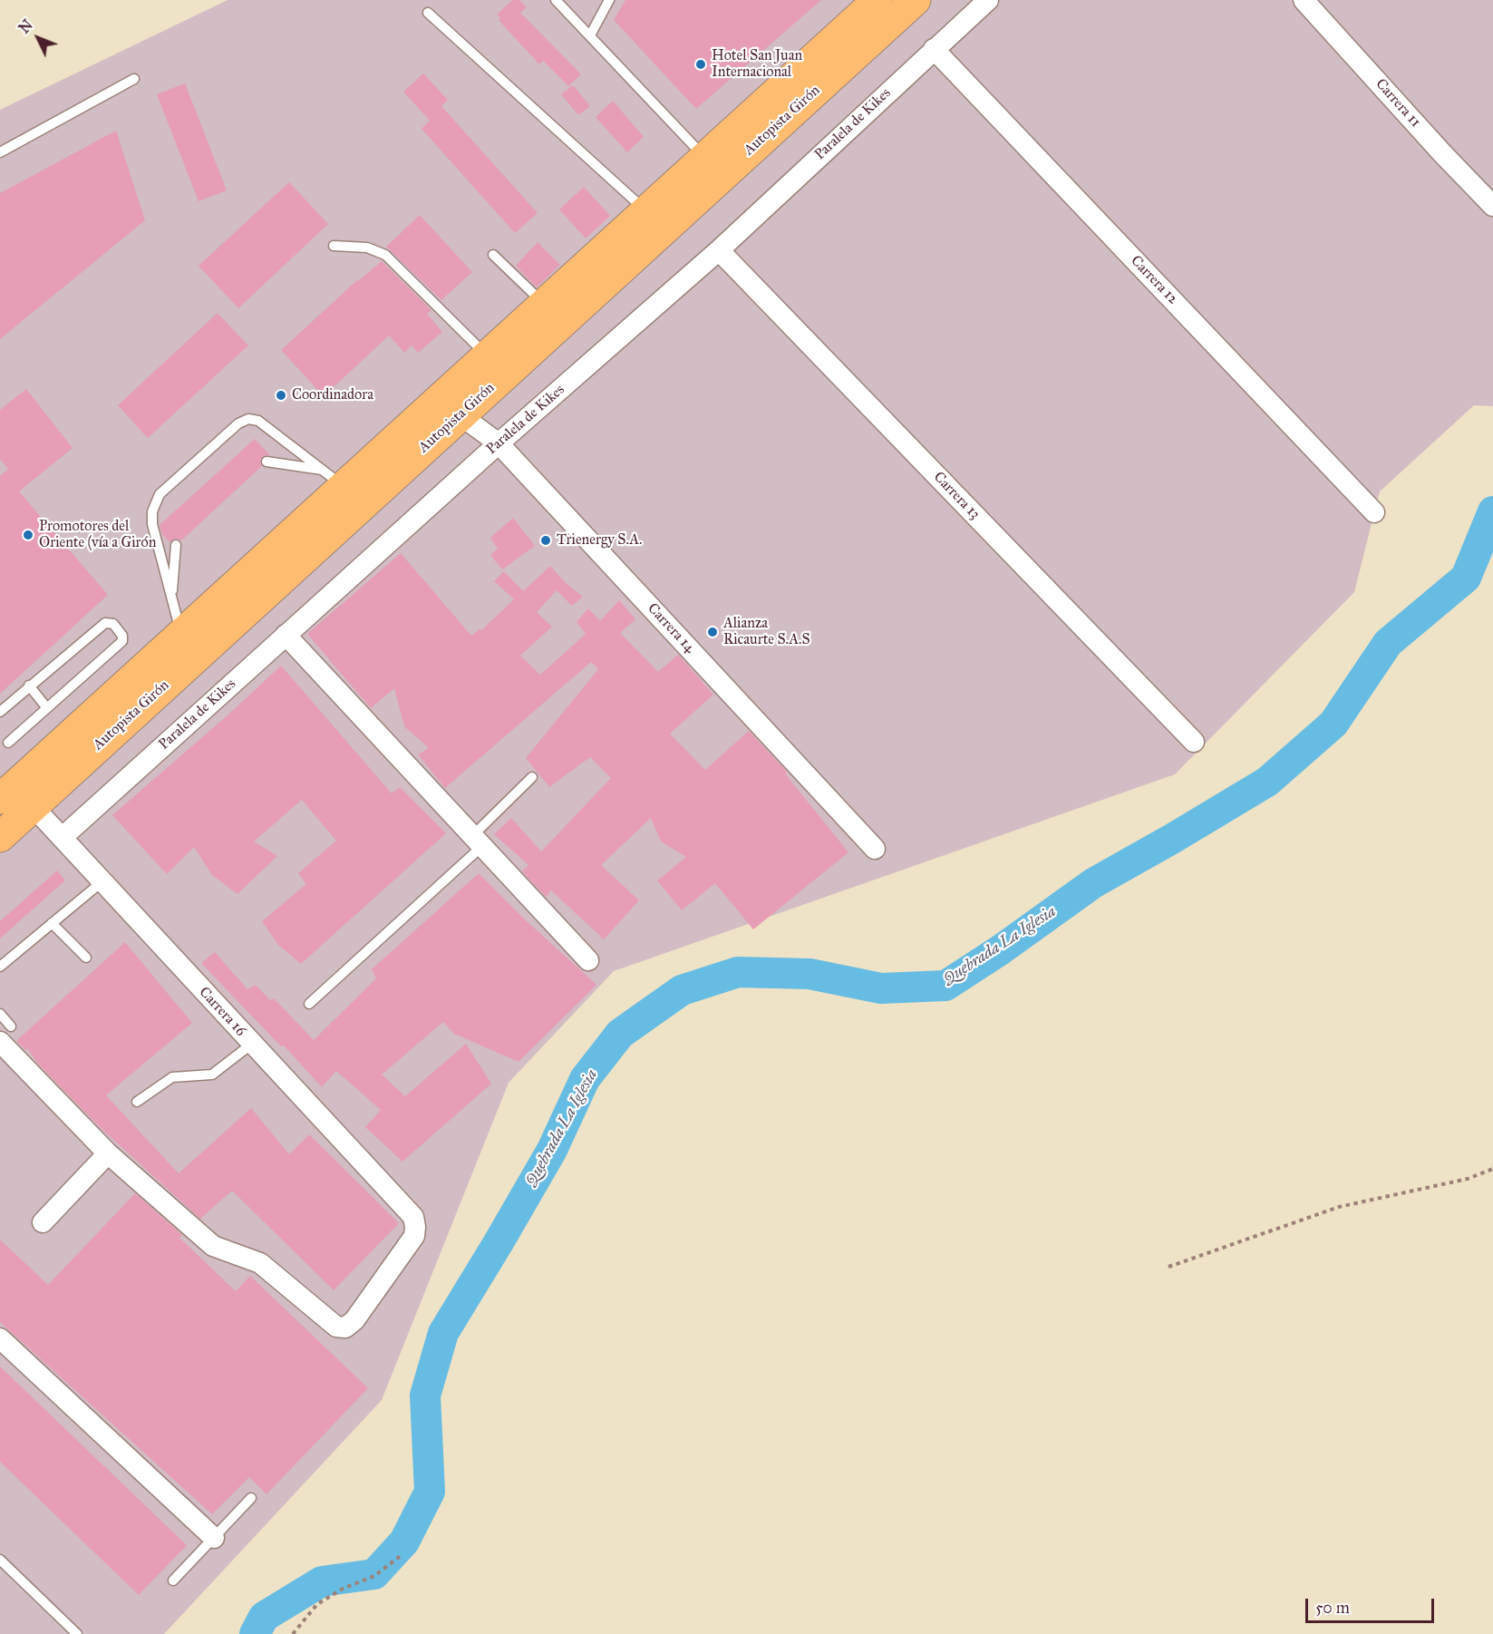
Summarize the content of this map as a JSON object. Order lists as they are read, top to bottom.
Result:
{
  "streets": {
    "highway": ["Autopista Girón"],
    "street": [
      "Carrera 11",
      "Paralela de Kikes",
      "Carrera 12",
      "Carrera 13",
      "Carrera 14",
      "Carrera 16"
    ]
  },
  "crossings": [
    ["Autopista Girón", "Carrera 14"],
    ["Autopista Girón", "Carrera 16"],
    ["Paralela de Kikes", "Carrera 12"],
    ["Paralela de Kikes", "Carrera 13"],
    ["Paralela de Kikes", "Carrera 14"],
    ["Paralela de Kikes", "Carrera 16"]
  ],
  "water": ["Quebrada La Iglesia"],
  "places": [
    "Hotel San Juan Internacional",
    "Coordinadora",
    "Promotores del Oriente (vía a Girón",
    "Trienergy S.A.",
    "Alianza Ricaurte S.A.S"
  ],
  "scale_bar": "50 m",
  "north": "top left"
}
